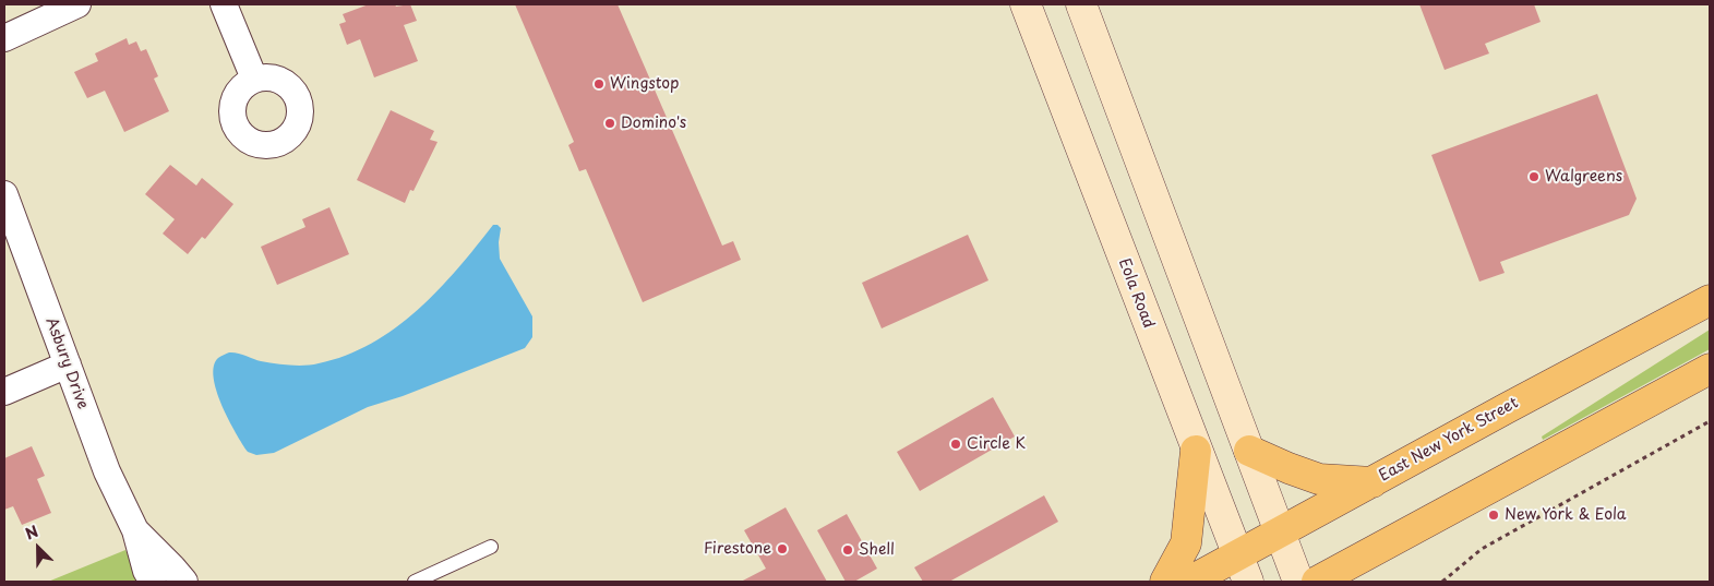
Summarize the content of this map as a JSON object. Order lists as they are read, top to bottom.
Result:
{
  "streets": {
    "main road": ["Eola Road", "East New York Street"],
    "street": ["Asbury Drive"]
  },
  "crossings": [
    ["Eola Road", "East New York Street"]
  ],
  "places": [
    "Wingstop",
    "Domino's",
    "Walgreens",
    "Circle K",
    "New York & Eola",
    "Firestone",
    "Shell"
  ],
  "north": "top left"
}
